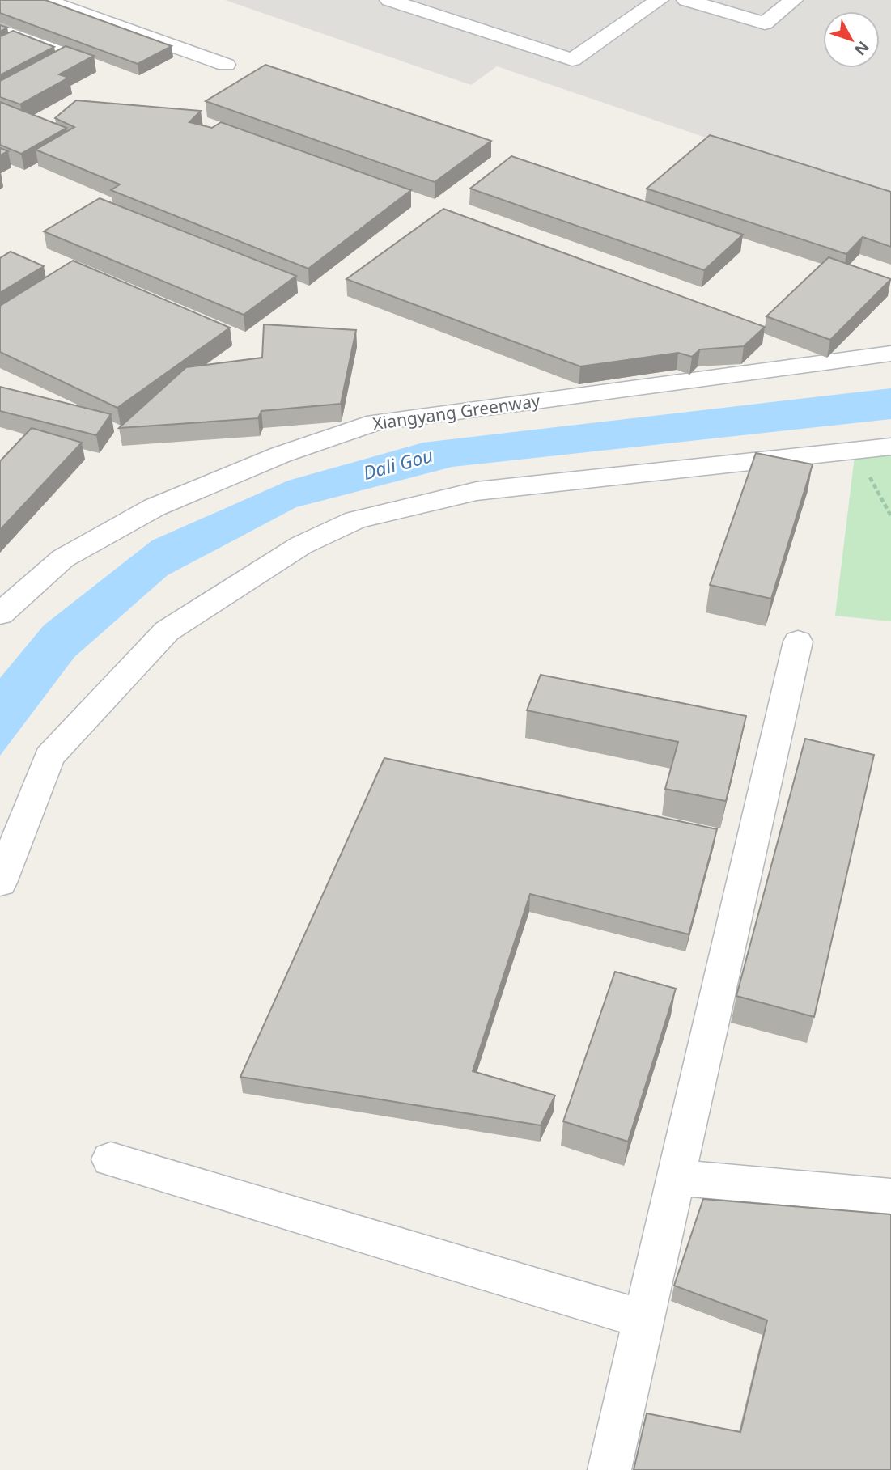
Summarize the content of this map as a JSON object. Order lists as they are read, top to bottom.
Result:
{
  "streets": {
    "street": ["Xiangyang Greenway"]
  },
  "water": ["Dali Gou"],
  "north": "bottom right"
}
